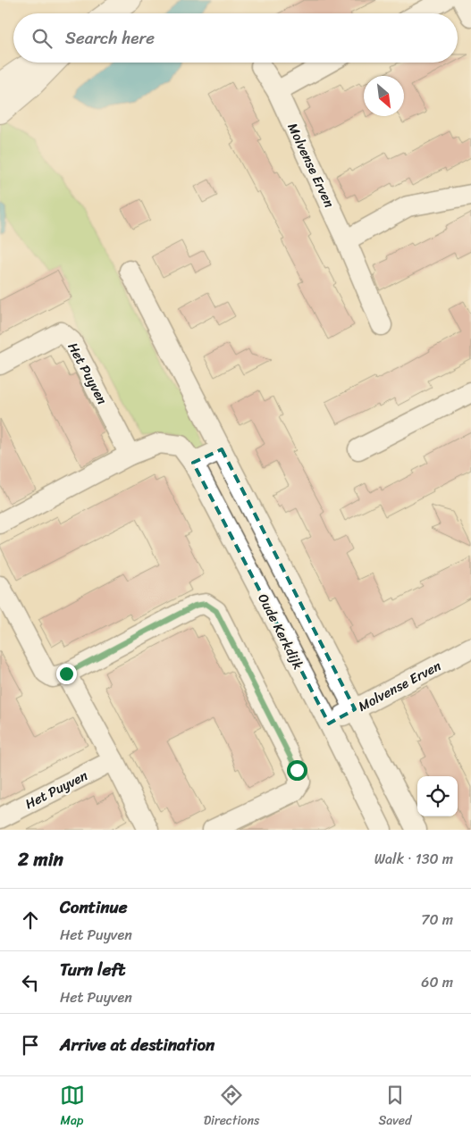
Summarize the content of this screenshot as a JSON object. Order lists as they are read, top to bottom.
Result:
{
  "streets": {
    "street": ["Molvense Erven", "Het Puyven", "Oude Kerkdijk"]
  },
  "crossings": [
    ["Molvense Erven", "Oude Kerkdijk"]
  ],
  "north": "bottom right",
  "page": {
    "search": "Search here",
    "heading": ["2 min", "Walk · 130 m"],
    "list": [
      ["Continue", "Het Puyven", "70 m"],
      ["Turn left", "Het Puyven", "60 m"],
      "Arrive at destination"
    ],
    "nav": ["Map", "Directions", "Saved"]
  }
}
